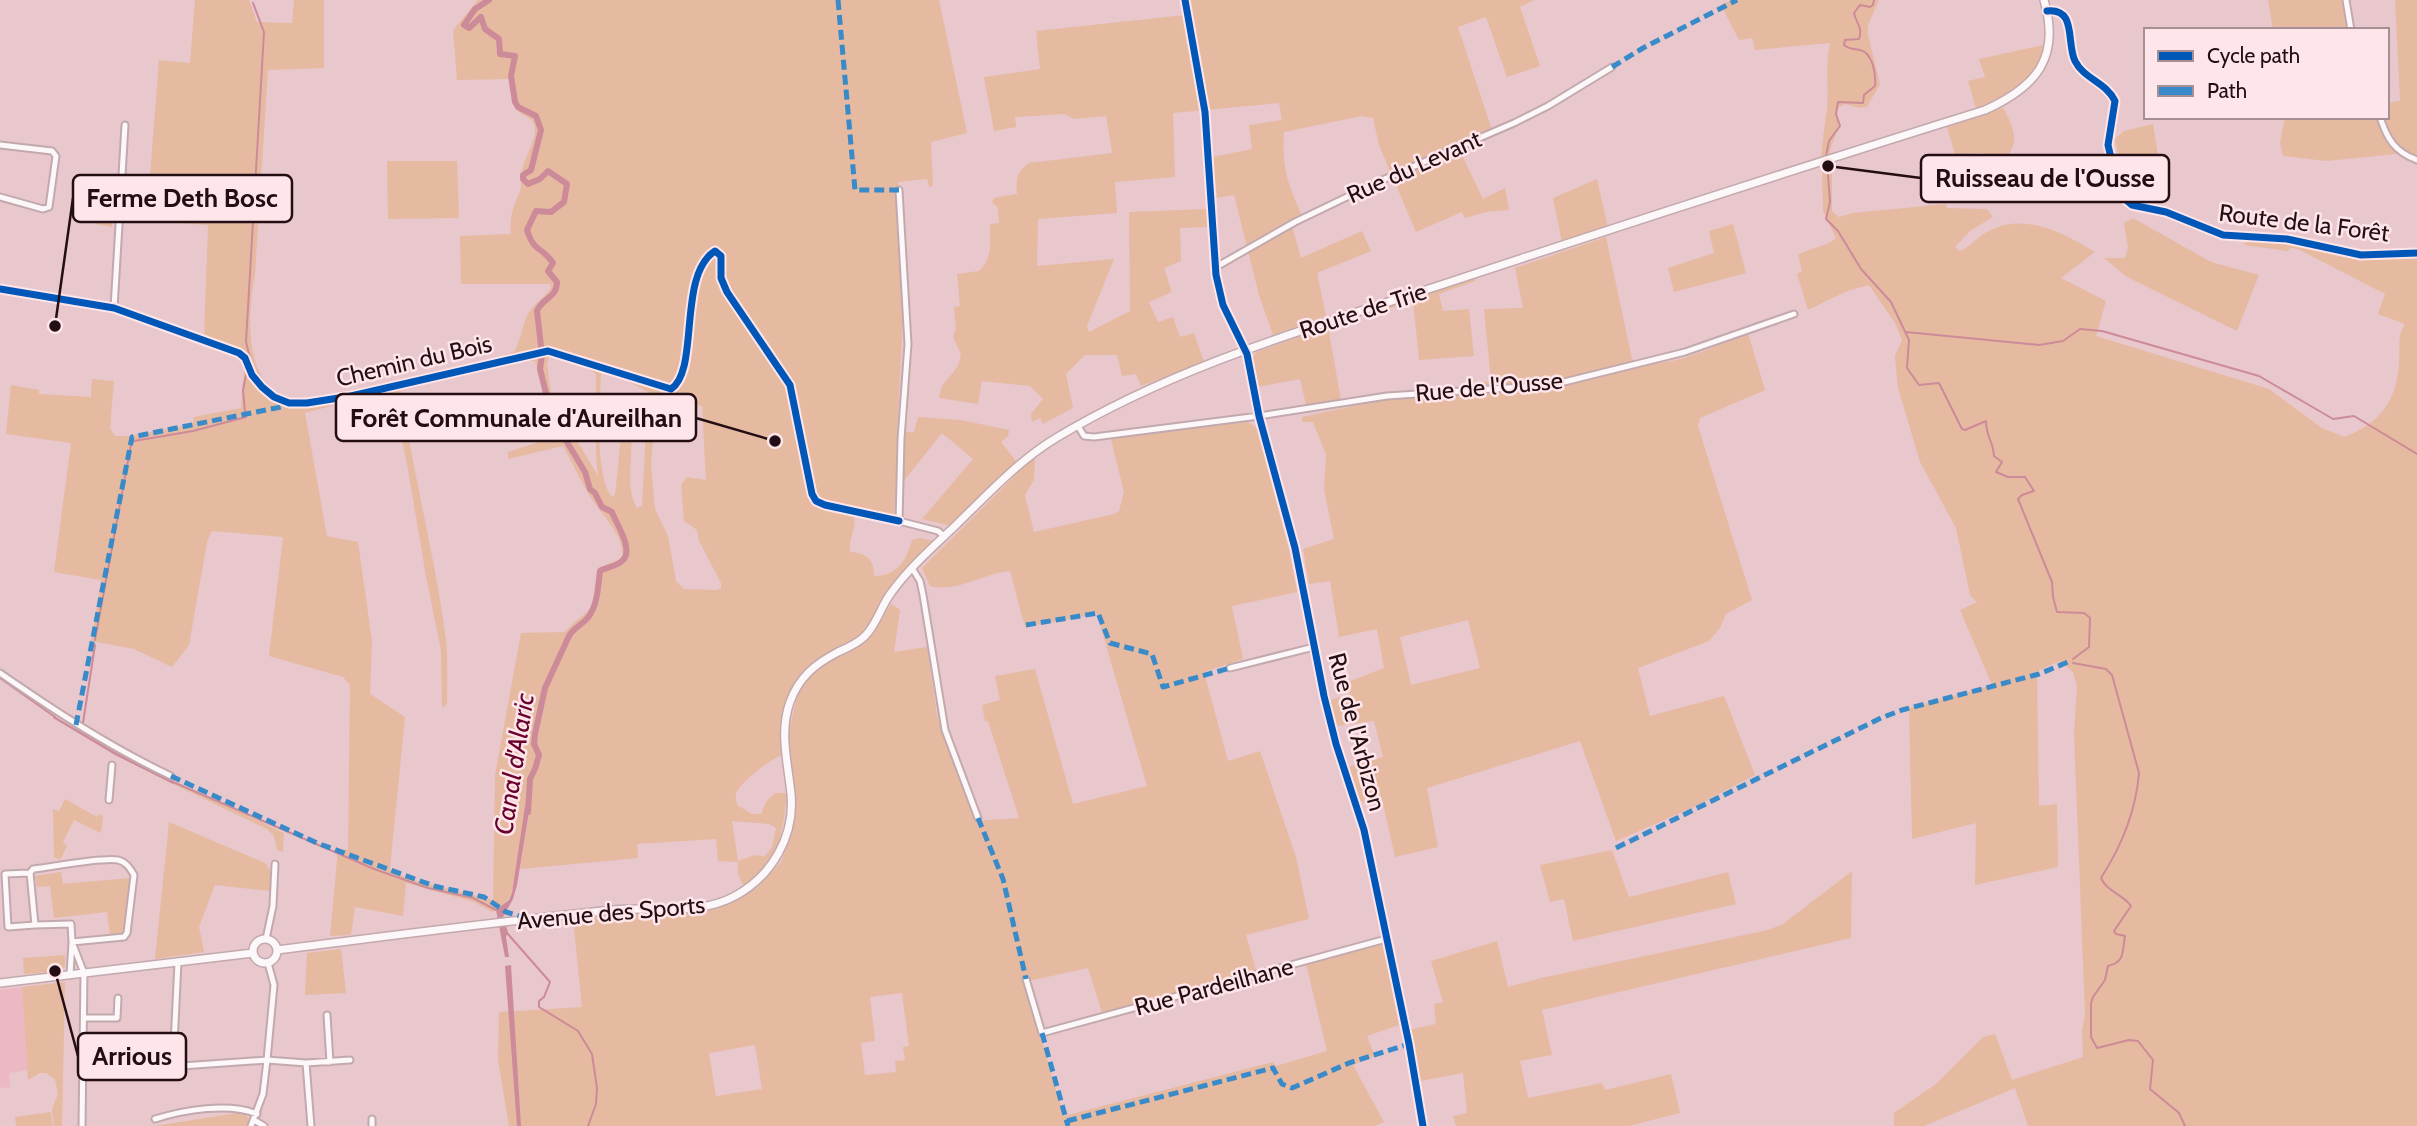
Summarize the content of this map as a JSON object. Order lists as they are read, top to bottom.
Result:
{
  "streets": {
    "main road": ["Route de Trie", "Avenue des Sports"],
    "street": [
      "Rue du Levant",
      "Route de la Forêt",
      "Chemin du Bois",
      "Rue de l'Ousse",
      "Rue de l'Arbizon",
      "Rue Pardeilhane"
    ]
  },
  "crossings": [
    ["Rue du Levant", "Rue de l'Arbizon"],
    ["Route de la Forêt", "Route de Trie"],
    ["Route de Trie", "Rue de l'Ousse"],
    ["Route de Trie", "Rue de l'Arbizon"],
    ["Route de Trie", "Avenue des Sports"],
    ["Rue de l'Ousse", "Rue de l'Arbizon"],
    ["Rue de l'Arbizon", "Rue Pardeilhane"]
  ],
  "water": ["Canal d'Alaric"],
  "places": [
    "Ruisseau de l'Ousse",
    "Ferme Deth Bosc",
    "Forêt Communale d'Aureilhan",
    "Arrious"
  ],
  "legend": ["Cycle path", "Path"]
}
